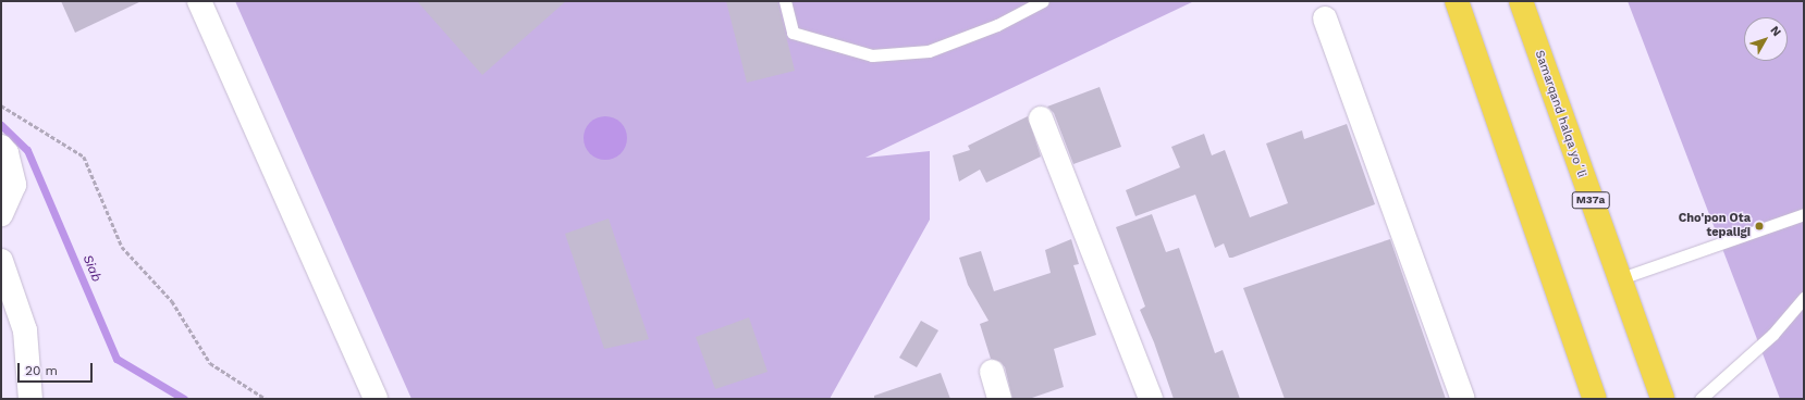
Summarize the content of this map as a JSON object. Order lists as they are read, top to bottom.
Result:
{
  "streets": {
    "highway": ["Samarqand halqa yoʻli", "M37a"]
  },
  "water": ["Siab"],
  "places": ["Cho'pon Ota tepaligi"],
  "scale_bar": "20 m",
  "north": "top right"
}
